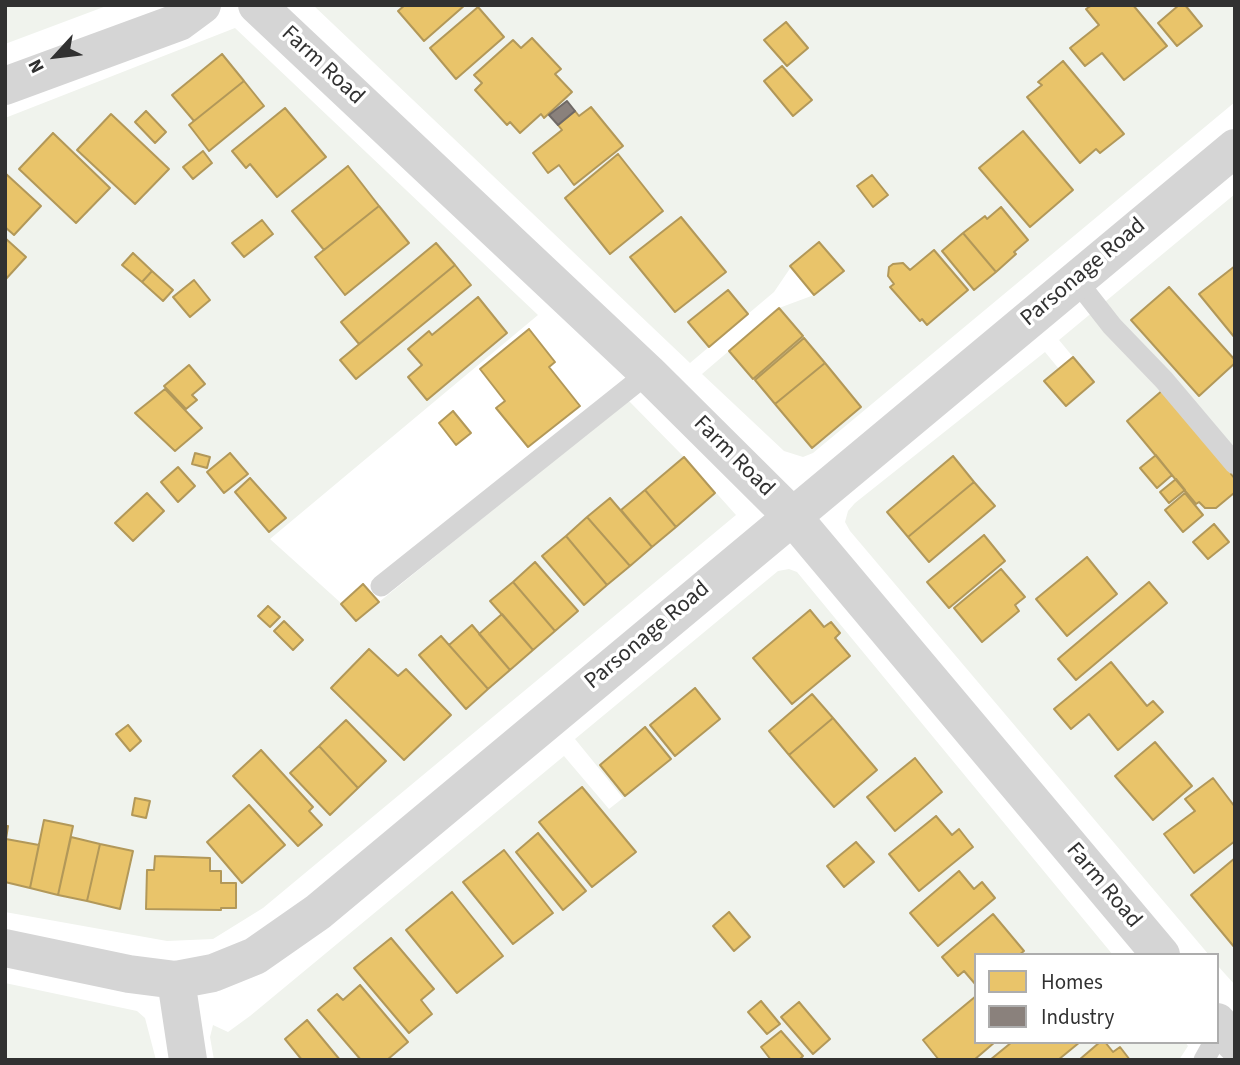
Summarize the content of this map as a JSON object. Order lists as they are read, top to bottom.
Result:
{
  "streets": {
    "street": ["Farm Road", "Parsonage Road"]
  },
  "crossings": [
    ["Farm Road", "Parsonage Road"]
  ],
  "legend": ["Homes", "Industry"],
  "north": "bottom left"
}
